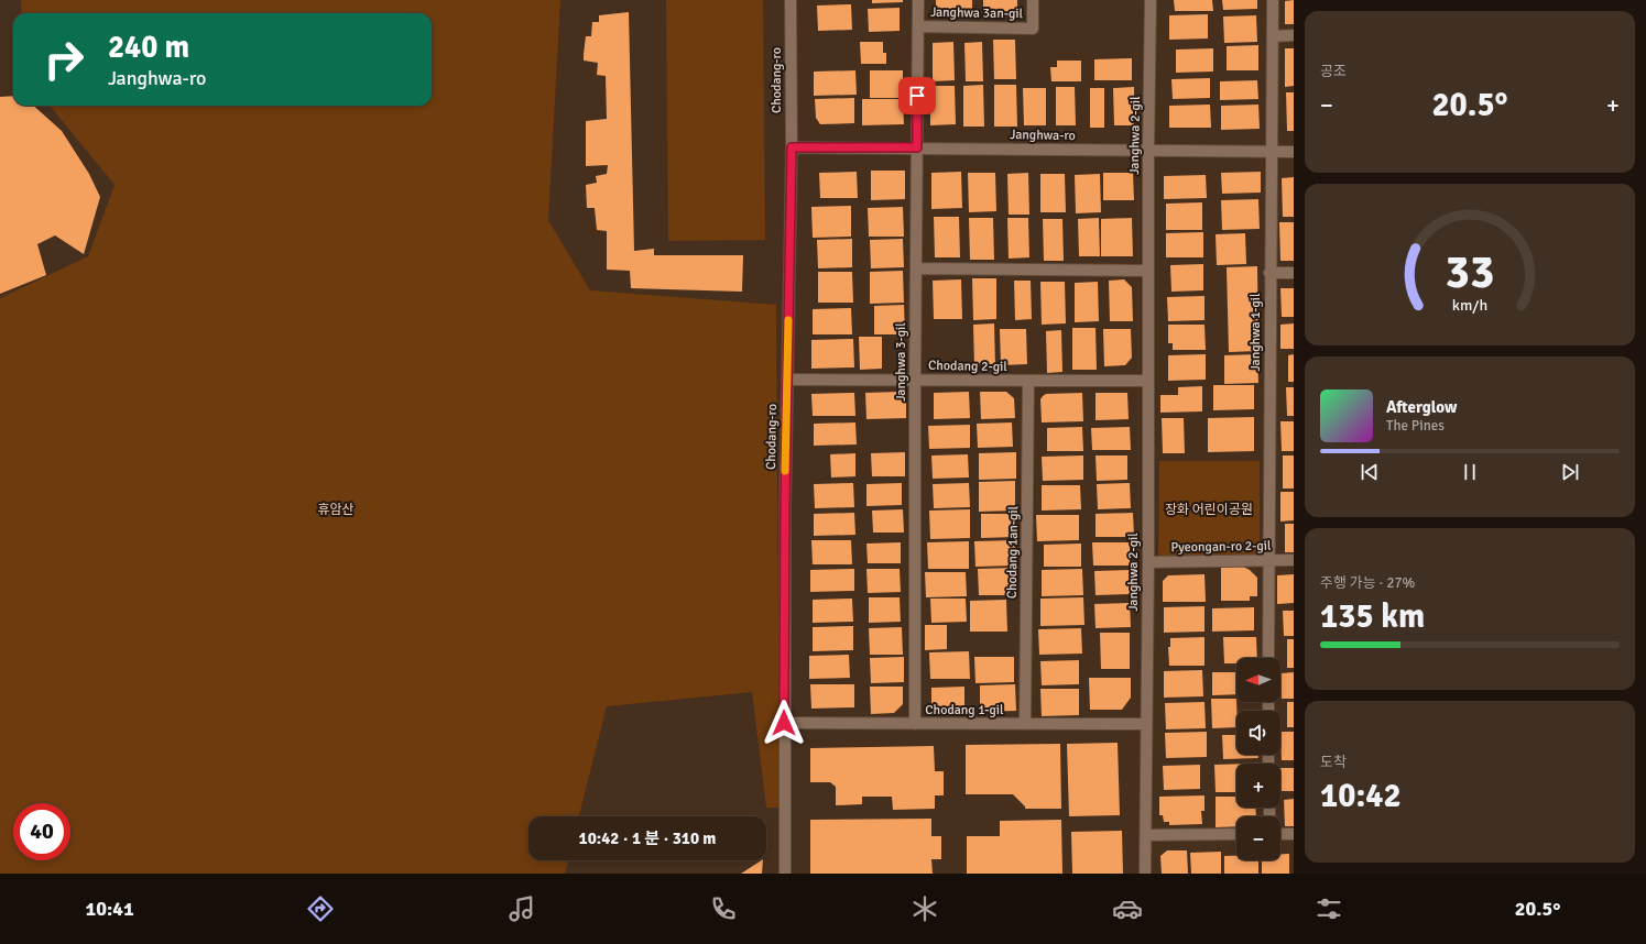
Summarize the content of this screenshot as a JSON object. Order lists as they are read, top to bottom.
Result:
{
  "streets": {
    "street": [
      "Janghwa 3an-gil",
      "Chodang-ro",
      "Janghwa-ro",
      "Janghwa 2-gil",
      "Janghwa 1-gil",
      "Janghwa 3-gil",
      "Chodang 2-gil",
      "Pyeongan-ro 2-gil",
      "Chodang 1an-gil",
      "Chodang 1-gil"
    ]
  },
  "crossings": [
    ["Janghwa 3an-gil", "Janghwa 3-gil"],
    ["Chodang-ro", "Janghwa-ro"],
    ["Chodang-ro", "Chodang 2-gil"],
    ["Chodang-ro", "Chodang 1-gil"],
    ["Janghwa-ro", "Janghwa 2-gil"],
    ["Janghwa-ro", "Janghwa 1-gil"],
    ["Janghwa-ro", "Janghwa 3-gil"],
    ["Janghwa 2-gil", "Chodang 2-gil"],
    ["Janghwa 2-gil", "Pyeongan-ro 2-gil"],
    ["Janghwa 2-gil", "Chodang 1-gil"],
    ["Janghwa 1-gil", "Pyeongan-ro 2-gil"],
    ["Janghwa 3-gil", "Chodang 2-gil"],
    ["Janghwa 3-gil", "Chodang 1-gil"],
    ["Chodang 2-gil", "Chodang 1an-gil"],
    ["Chodang 1an-gil", "Chodang 1-gil"]
  ],
  "parks": ["휴암산", "장화 어린이공원"],
  "north": "left",
  "page": {
    "tile": [
      "공조",
      ["주행 가능 · 27%", "135 km"],
      ["도착", "10:42"]
    ],
    "turn": ["240 m", "Janghwa-ro"],
    "heat": ["−", "20.5°", "+"],
    "song": ["Afterglow", "The Pines"],
    "map_buttons": ["+", "−"],
    "limit": "40",
    "trip": "10:42 · 1 분 · 310 m",
    "tabs": ["10:41", "20.5°"],
    "gauge": ["33", "km/h"]
  }
}
